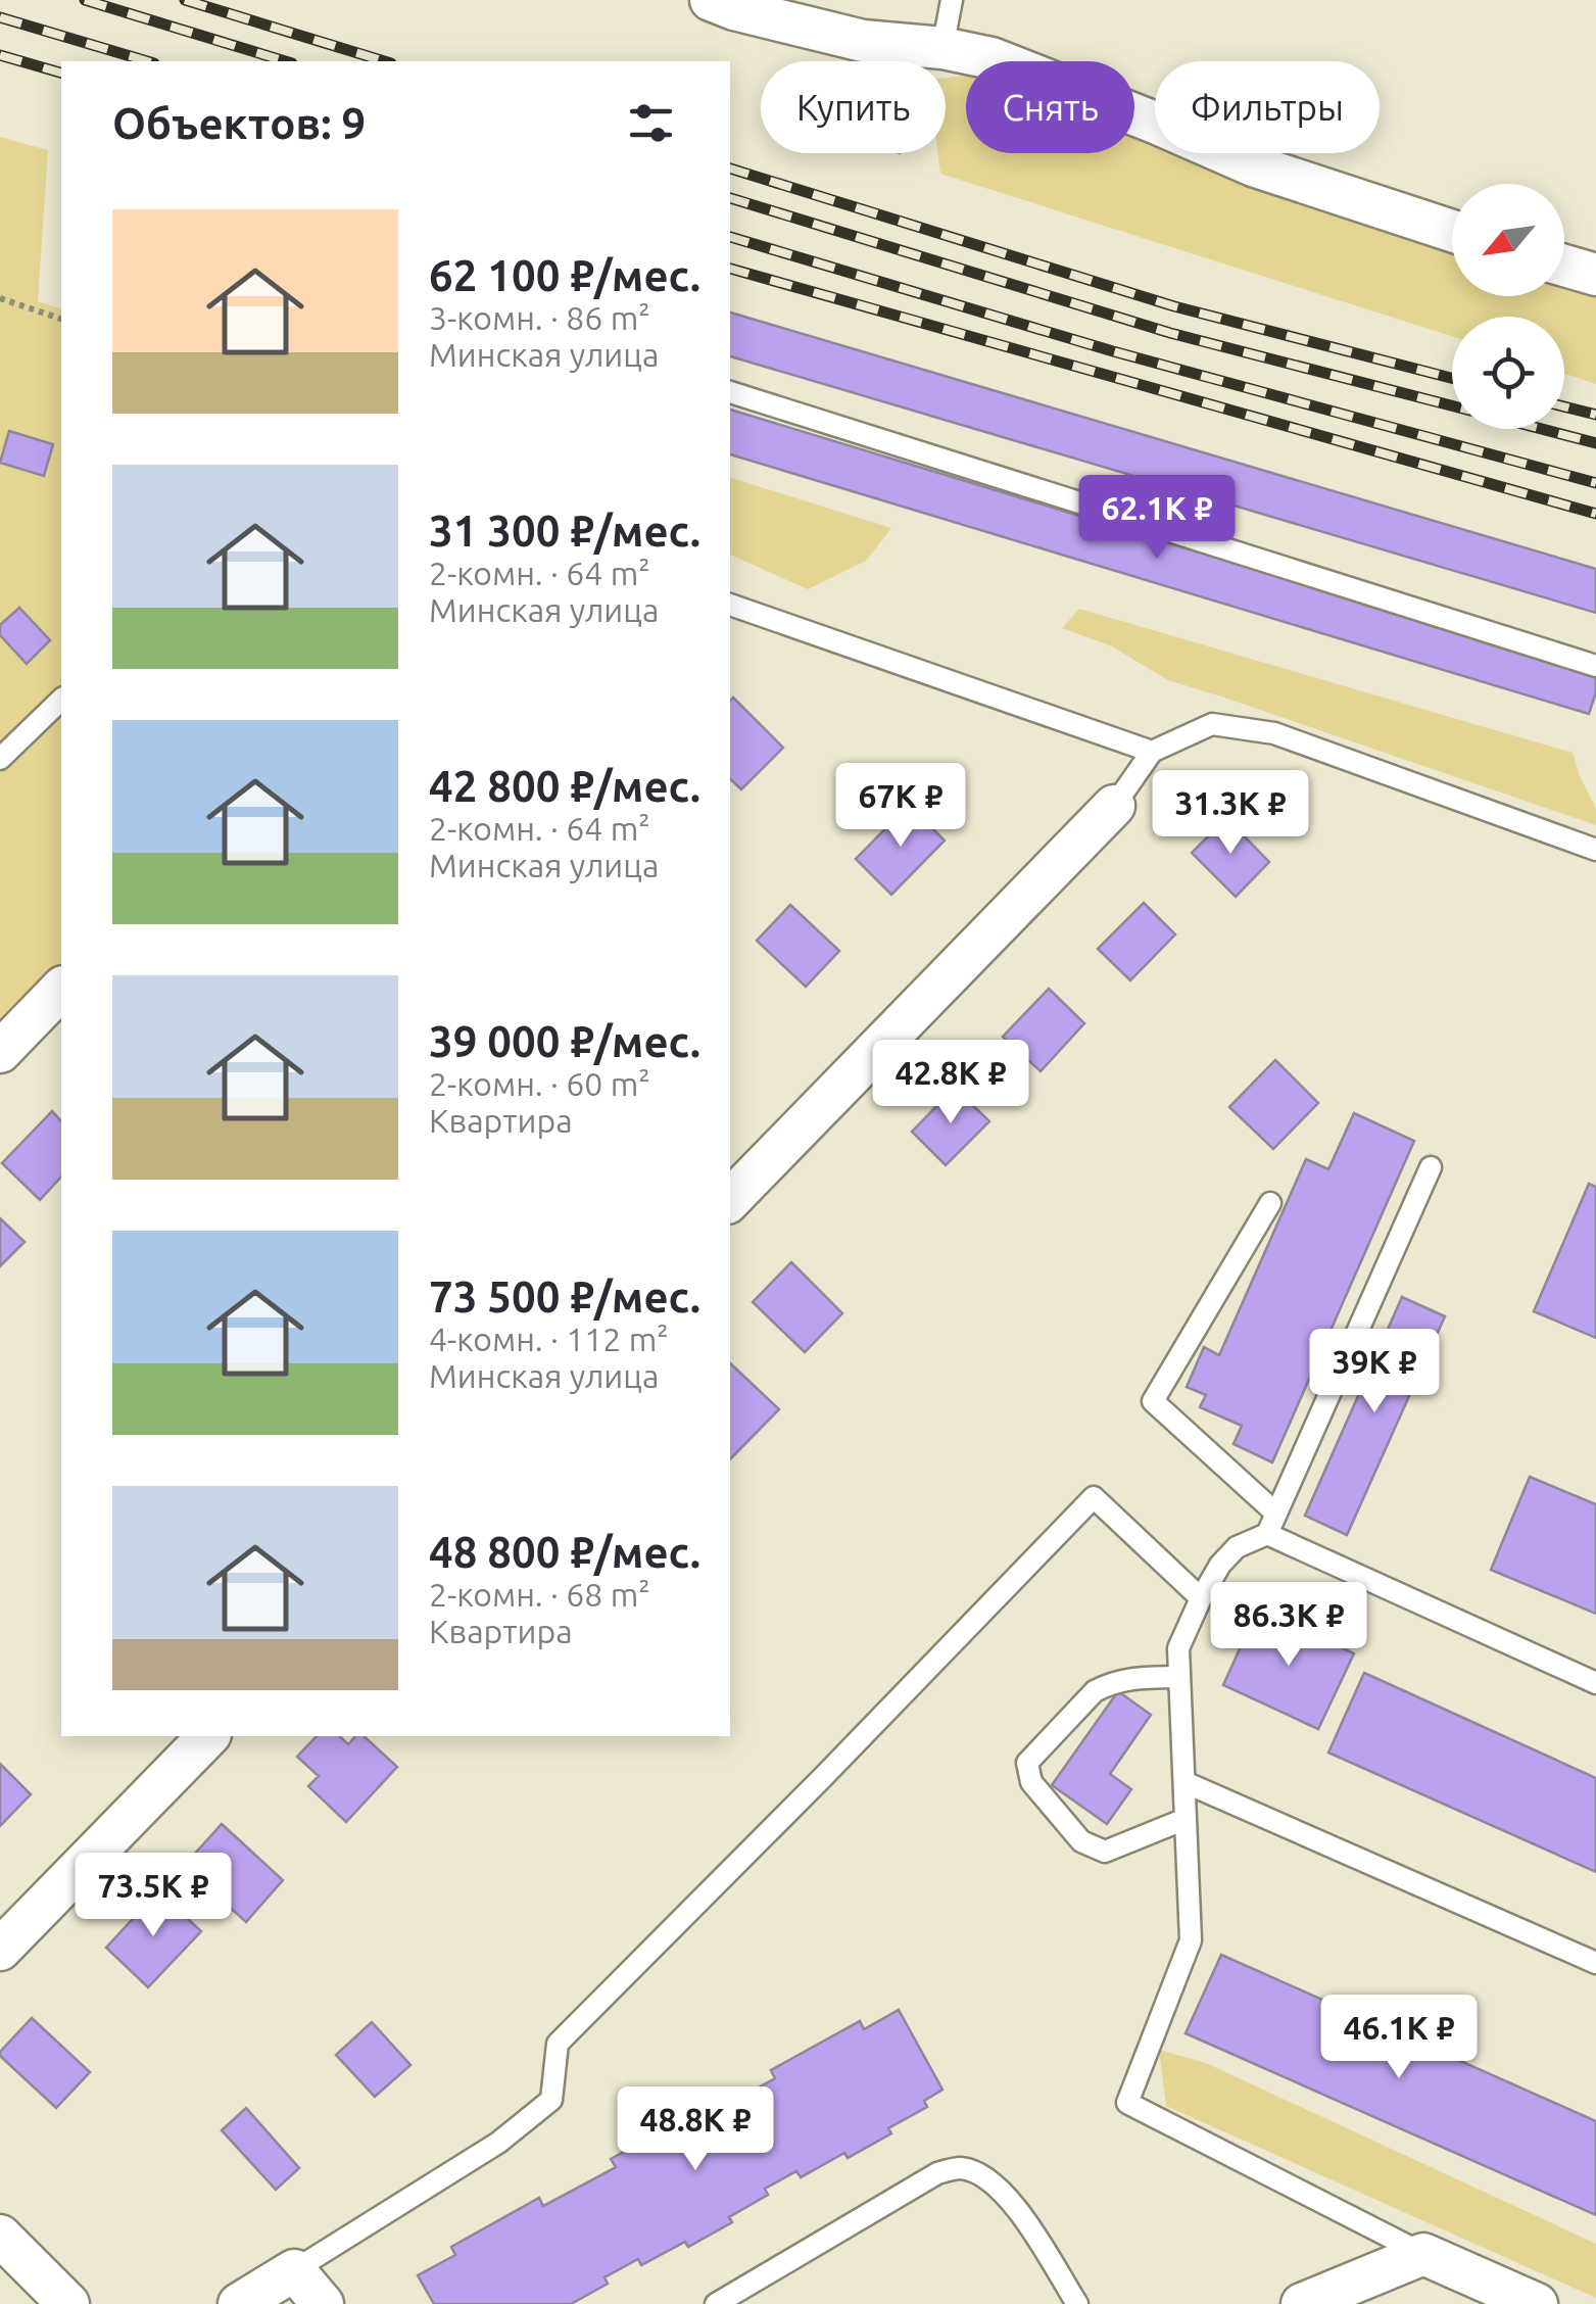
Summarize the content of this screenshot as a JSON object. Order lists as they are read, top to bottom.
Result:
{
  "north": "bottom left",
  "page": {
    "chip": ["Купить", "Снять", "Фильтры"],
    "heading": "Объектов: 9",
    "list": [
      {
        "name": "62 100 ₽/мес.",
        "note": "3-комн. · 86 m² · Минская улица"
      },
      {
        "name": "31 300 ₽/мес.",
        "note": "2-комн. · 64 m² · Минская улица"
      },
      {
        "name": "42 800 ₽/мес.",
        "note": "2-комн. · 64 m² · Минская улица"
      },
      {
        "name": "39 000 ₽/мес.",
        "note": "2-комн. · 60 m² · Квартира"
      },
      {
        "name": "73 500 ₽/мес.",
        "note": "4-комн. · 112 m² · Минская улица"
      },
      {
        "name": "48 800 ₽/мес.",
        "note": "2-комн. · 68 m² · Квартира"
      }
    ],
    "price": [
      "62.1K ₽",
      "67K ₽",
      "31.3K ₽",
      "42.8K ₽",
      "39K ₽",
      "86.3K ₽",
      "73.5K ₽",
      "46.1K ₽",
      "48.8K ₽"
    ]
  }
}
